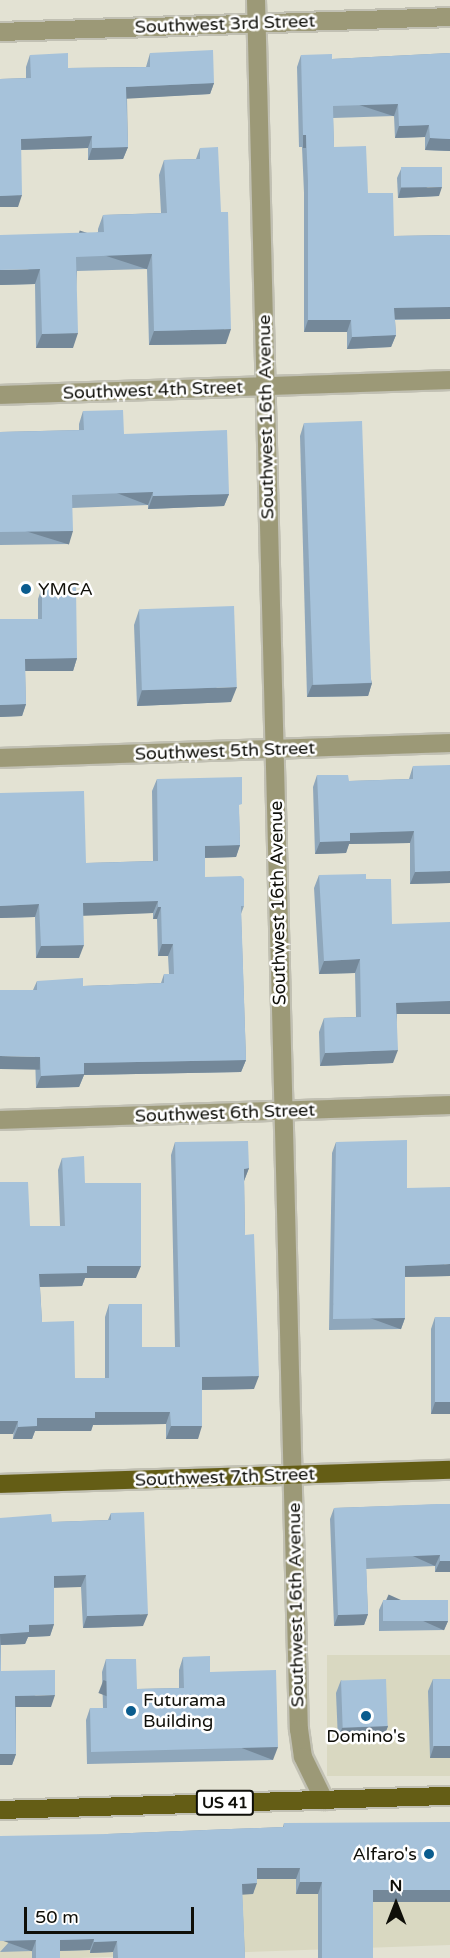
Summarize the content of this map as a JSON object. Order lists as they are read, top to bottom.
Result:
{
  "streets": {
    "main road": ["Southwest 7th Street", "US 41"],
    "street": [
      "Southwest 3rd Street",
      "Southwest 4th Street",
      "Southwest 16th Avenue",
      "Southwest 5th Street",
      "Southwest 6th Street"
    ]
  },
  "crossings": [
    ["Southwest 3rd Street", "Southwest 16th Avenue"],
    ["Southwest 4th Street", "Southwest 16th Avenue"],
    ["Southwest 16th Avenue", "Southwest 5th Street"],
    ["Southwest 16th Avenue", "Southwest 6th Street"],
    ["Southwest 16th Avenue", "Southwest 7th Street"],
    ["Southwest 16th Avenue", "US 41"]
  ],
  "places": [
    "YMCA",
    "Futurama Building",
    "Domino's",
    "Alfaro's"
  ],
  "scale_bar": "50 m",
  "north": "top"
}
